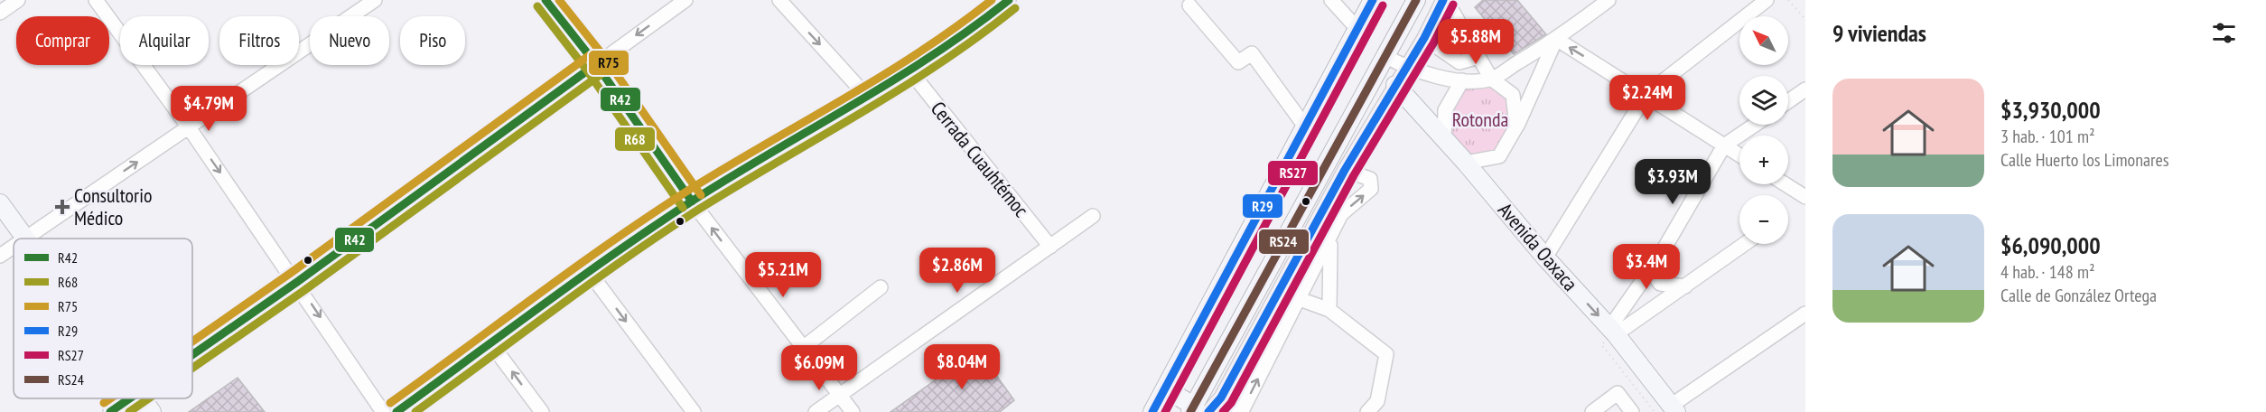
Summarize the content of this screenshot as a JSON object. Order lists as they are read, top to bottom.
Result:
{
  "streets": {
    "main road": ["Avenida Oaxaca"],
    "street": ["Cerrada Cuauhtémoc"]
  },
  "parks": ["Rotonda"],
  "places": {
    "health": ["Consultorio Médico"]
  },
  "lines": [
    "transit line R42",
    "transit line R75",
    "transit line R29",
    "transit line RS24",
    "transit line RS27",
    "transit line R68"
  ],
  "legend": [
    "R42",
    "R68",
    "R75",
    "R29",
    "RS27",
    "RS24"
  ],
  "north": "top left",
  "page": {
    "heading": "9 viviendas",
    "map_buttons": ["+", "−"],
    "chip": [
      "Comprar",
      "Alquilar",
      "Filtros",
      "Nuevo",
      "Piso"
    ],
    "price": [
      "$5.88M",
      "$2.24M",
      "$4.79M",
      "$3.93M",
      "$3.4M",
      "$2.86M",
      "$5.21M",
      "$8.04M",
      "$6.09M"
    ],
    "list": [
      {
        "name": "$3,930,000",
        "note": "3 hab. · 101 m² · Calle Huerto los Limonares"
      },
      {
        "name": "$6,090,000",
        "note": "4 hab. · 148 m² · Calle de González Ortega"
      }
    ]
  }
}
